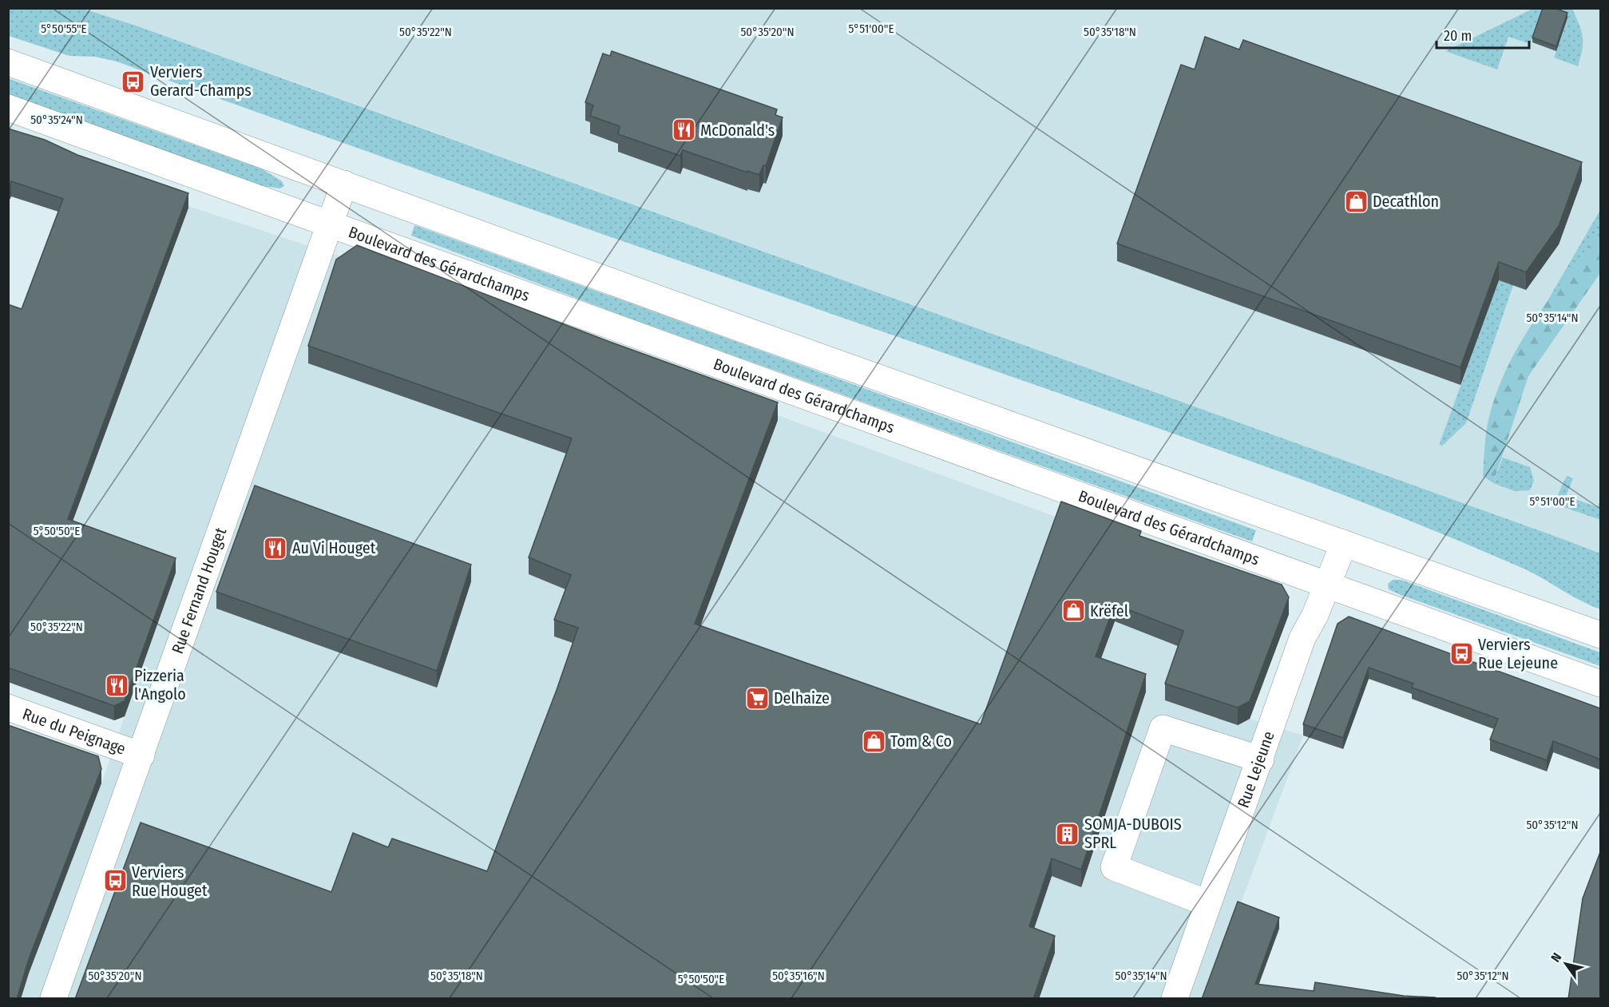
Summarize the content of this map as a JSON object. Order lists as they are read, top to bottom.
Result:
{
  "streets": {
    "main road": [
      "Boulevard des Gérardchamps",
      "Rue Fernand Houget",
      "Rue du Peignage",
      "Rue Lejeune"
    ]
  },
  "crossings": [
    ["Boulevard des Gérardchamps", "Rue Fernand Houget"],
    ["Boulevard des Gérardchamps", "Rue Lejeune"],
    ["Rue Fernand Houget", "Rue du Peignage"]
  ],
  "places": {
    "bus stop": ["Verviers Gerard-Champs", "Verviers Rue Lejeune", "Verviers Rue Houget"],
    "restaurant": ["McDonald's", "Au Vi Houget", "Pizzeria l'Angolo"],
    "shop": ["Decathlon", "Krëfel", "Tom & Co"],
    "supermarket": ["Delhaize"],
    "building": ["SOMJA-DUBOIS SPRL"]
  },
  "scale_bar": "20 m",
  "north": "top left",
  "coordinates": [
    "5°50'55\"E",
    "5°51'00\"E",
    "50°35'22\"N",
    "50°35'20\"N",
    "50°35'18\"N",
    "50°35'24\"N",
    "50°35'14\"N",
    "5°50'50\"E",
    "50°35'12\"N",
    "50°35'16\"N"
  ]
}
